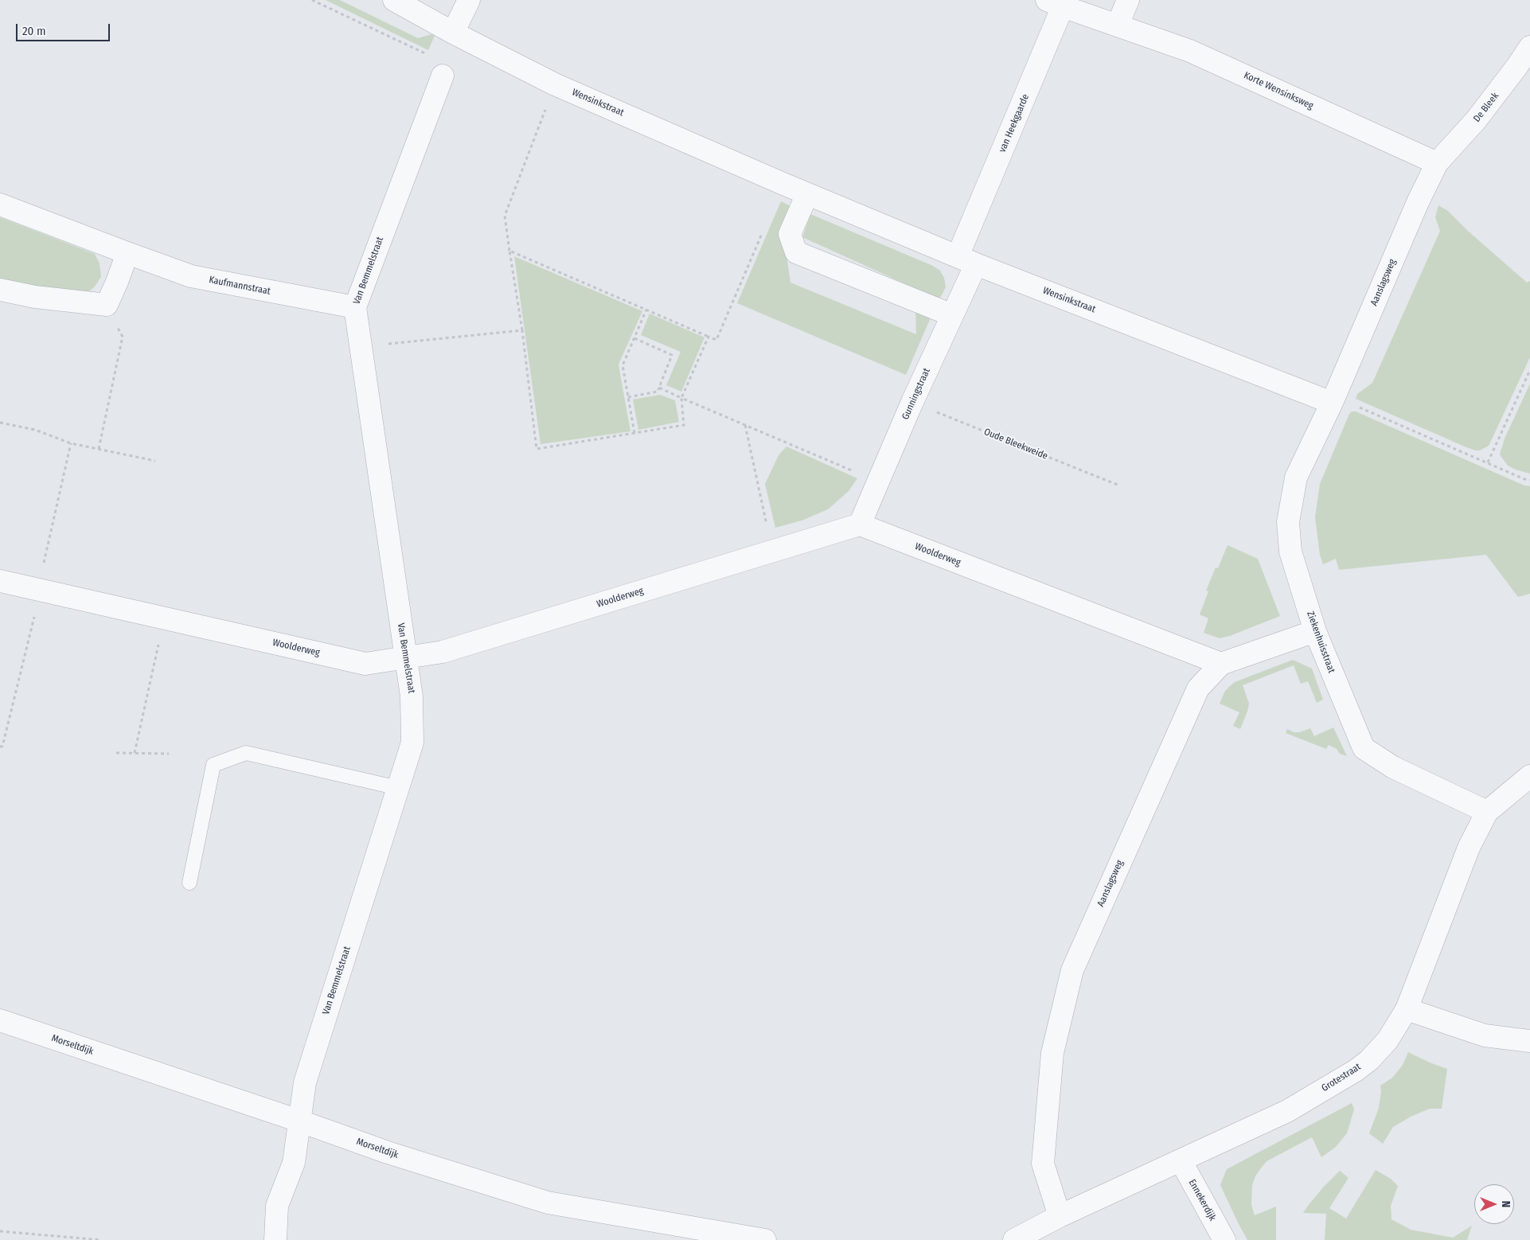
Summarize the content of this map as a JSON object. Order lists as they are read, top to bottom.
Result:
{
  "streets": {
    "street": [
      "Korte Wensinksweg",
      "Wensinkstraat",
      "De Bleek",
      "van Heekgaarde",
      "Van Bemmelstraat",
      "Aanslagsweg",
      "Kaufmannstraat",
      "Gunningstraat",
      "Woolderweg",
      "Ziekenhuisstraat",
      "Morseltdijk",
      "Grotestraat",
      "Ennekerdijk"
    ],
    "path": ["Oude Bleekweide"]
  },
  "crossings": [
    ["Korte Wensinksweg", "De Bleek"],
    ["Korte Wensinksweg", "van Heekgaarde"],
    ["Korte Wensinksweg", "Aanslagsweg"],
    ["Wensinkstraat", "van Heekgaarde"],
    ["Wensinkstraat", "Aanslagsweg"],
    ["Wensinkstraat", "Gunningstraat"],
    ["Wensinkstraat", "Ziekenhuisstraat"],
    ["De Bleek", "Aanslagsweg"],
    ["van Heekgaarde", "Gunningstraat"],
    ["Van Bemmelstraat", "Kaufmannstraat"],
    ["Van Bemmelstraat", "Woolderweg"],
    ["Van Bemmelstraat", "Morseltdijk"],
    ["Aanslagsweg", "Woolderweg"],
    ["Aanslagsweg", "Ziekenhuisstraat"],
    ["Aanslagsweg", "Grotestraat"],
    ["Gunningstraat", "Oude Bleekweide"],
    ["Gunningstraat", "Woolderweg"],
    ["Ziekenhuisstraat", "Grotestraat"],
    ["Grotestraat", "Ennekerdijk"]
  ],
  "scale_bar": "20 m",
  "north": "right"
}
